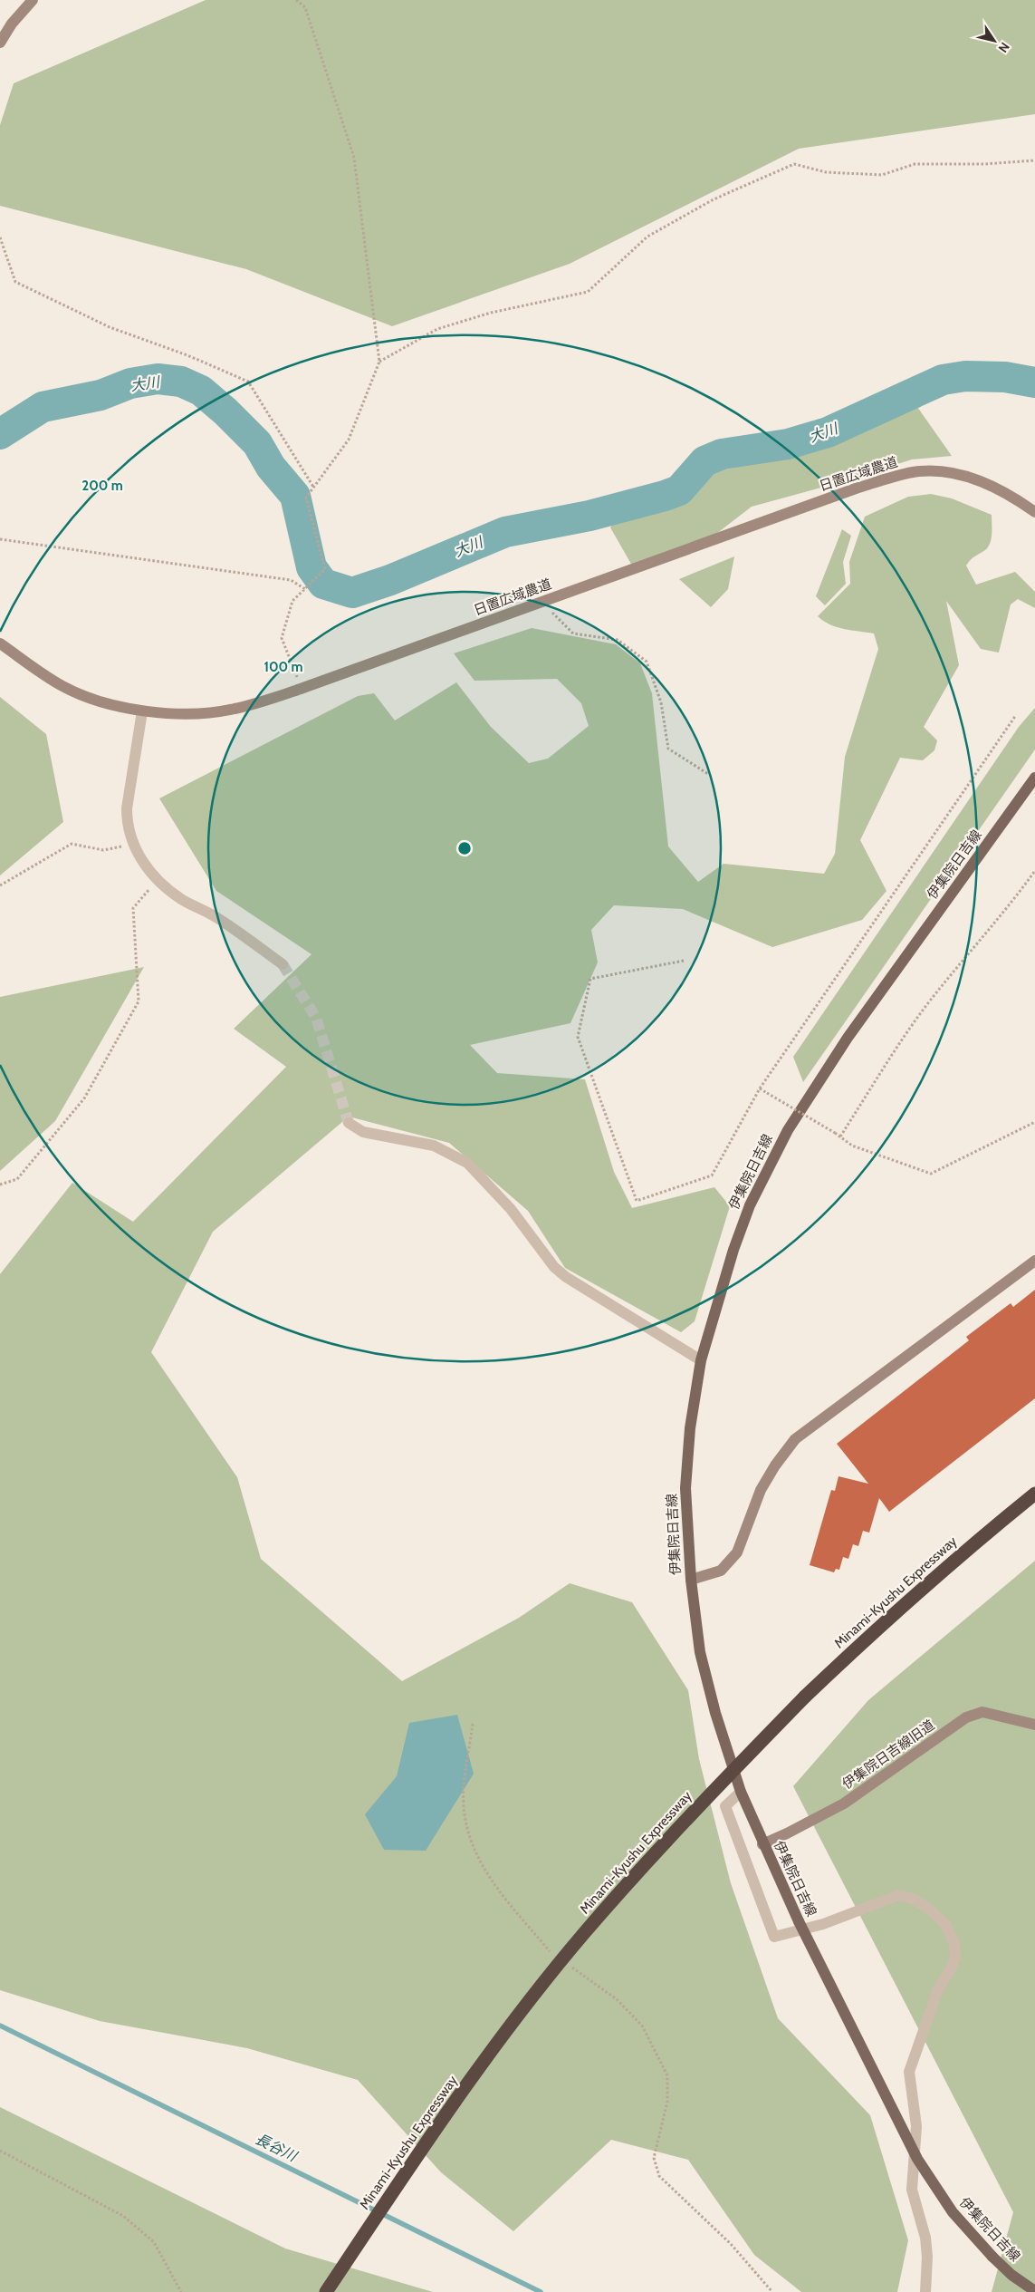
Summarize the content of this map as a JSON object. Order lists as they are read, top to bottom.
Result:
{
  "streets": {
    "highway": ["Minami-Kyushu Expressway"],
    "main road": ["伊集院日吉線"],
    "street": ["日置広域農道", "伊集院日吉線旧道"]
  },
  "crossings": [
    ["伊集院日吉線", "伊集院日吉線旧道"]
  ],
  "water": ["大川", "長谷川"],
  "north": "bottom right",
  "rings": ["200 m", "100 m"]
}
